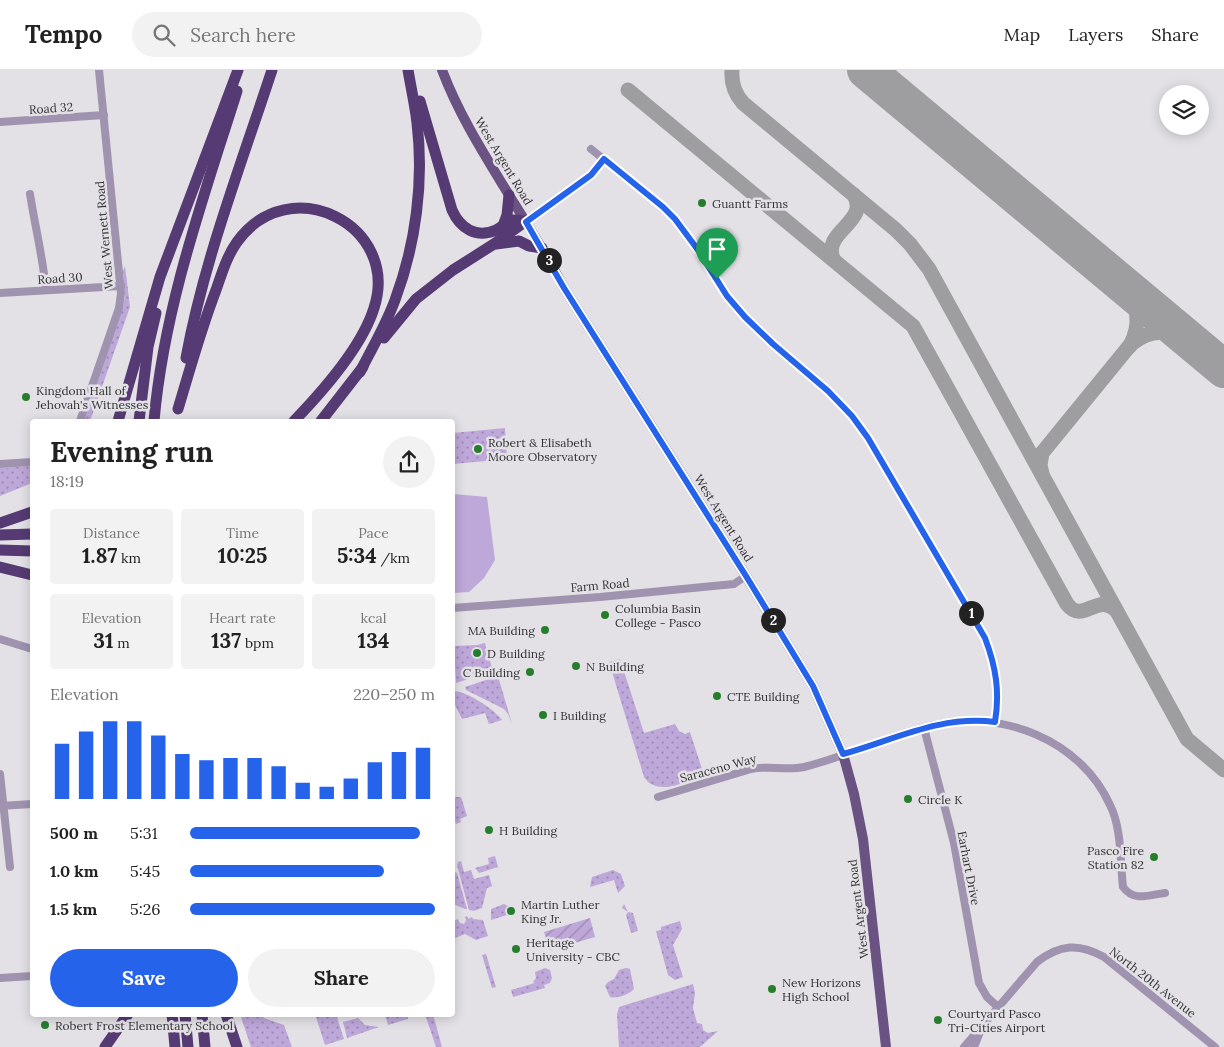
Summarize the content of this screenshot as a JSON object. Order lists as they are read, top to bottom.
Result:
{
  "streets": {
    "main road": ["West Argent Road"],
    "street": [
      "Road 32",
      "West Wernett Road",
      "Road 30",
      "Farm Road",
      "Saraceno Way",
      "Earhart Drive",
      "North 20th Avenue"
    ]
  },
  "crossings": [
    ["Road 32", "West Wernett Road"],
    ["West Argent Road", "Farm Road"],
    ["West Argent Road", "Saraceno Way"],
    ["West Wernett Road", "Road 30"],
    ["Saraceno Way", "Earhart Drive"],
    ["Earhart Drive", "North 20th Avenue"]
  ],
  "places": [
    "Guantt Farms",
    "Kingdom Hall of Jehovah's Witnesses",
    "Robert & Elisabeth Moore Observatory",
    "Columbia Basin College - Pasco",
    "MA Building",
    "D Building",
    "N Building",
    "C Building",
    "CTE Building",
    "I Building",
    "Circle K",
    "H Building",
    "Pasco Fire Station 82",
    "Martin Luther King Jr.",
    "Heritage University - CBC",
    "New Horizons High School",
    "Courtyard Pasco Tri-Cities Airport",
    "Robert Frost Elementary School"
  ],
  "page": {
    "header": "Tempo",
    "search": "Search here",
    "nav": ["Map", "Layers", "Share"],
    "pins": ["3", "1", "2"],
    "heading": ["Evening run", "18:19"],
    "stats": [
      ["Distance", "1.87 km"],
      ["Time", "10:25"],
      ["Pace", "5:34 /km"],
      ["Elevation", "31 m"],
      ["Heart rate", "137 bpm"],
      ["kcal", "134"]
    ],
    "chart": ["Elevation", "220–250 m"],
    "list": [
      {
        "name": "500 m",
        "note": "5:31"
      },
      {
        "name": "1.0 km",
        "note": "5:45"
      },
      {
        "name": "1.5 km",
        "note": "5:26"
      }
    ],
    "buttons": ["Save", "Share"]
  }
}
